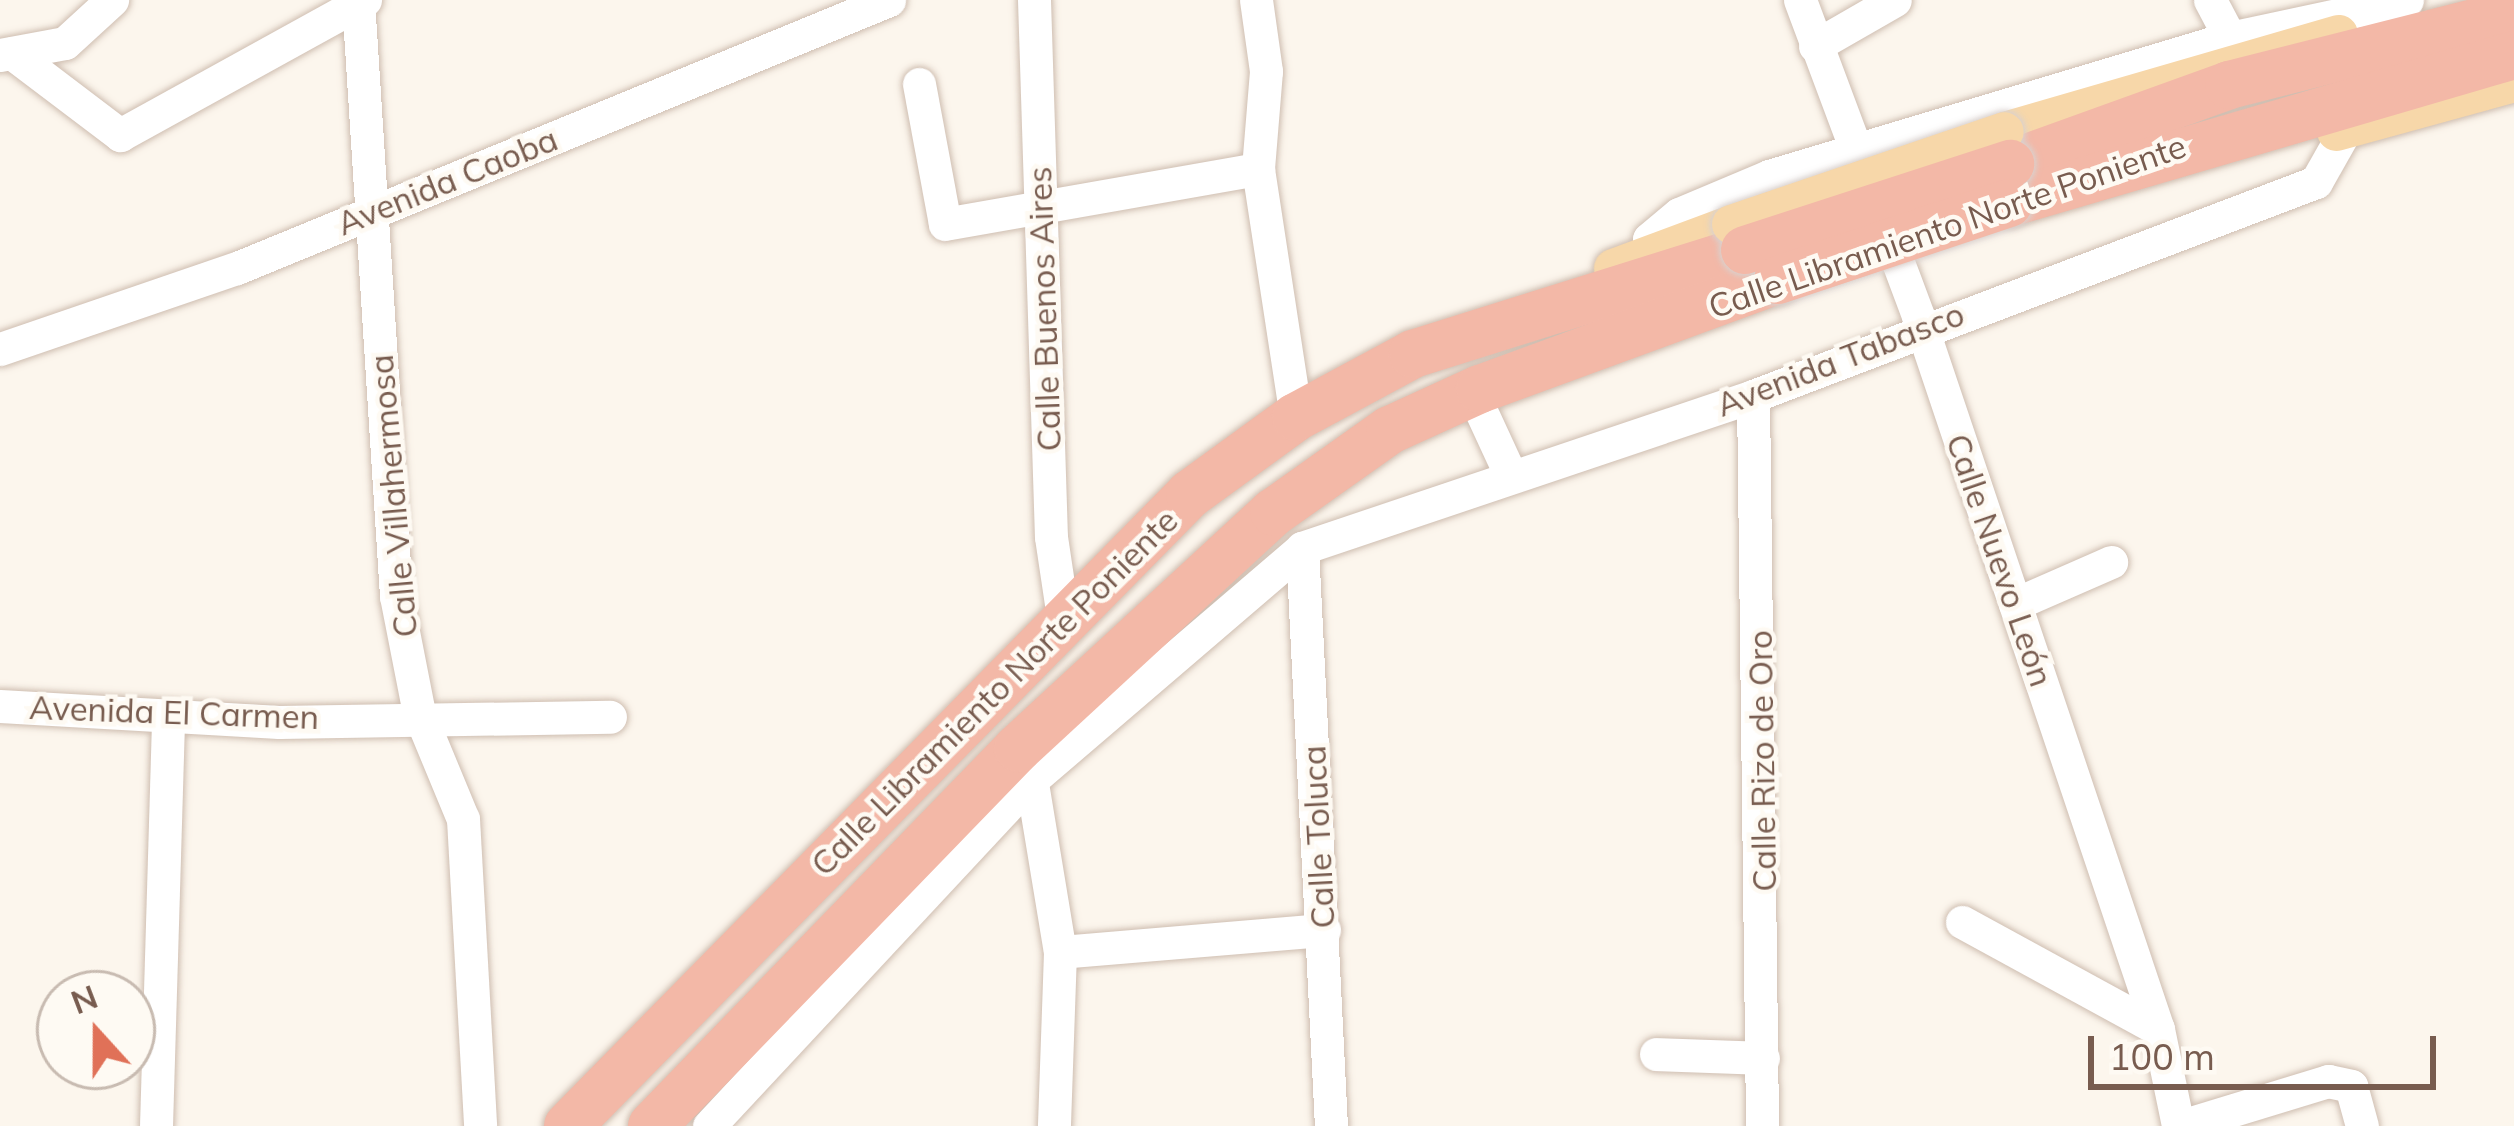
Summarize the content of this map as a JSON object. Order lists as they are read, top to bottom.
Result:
{
  "streets": {
    "highway": ["Calle Libramiento Norte Poniente"],
    "street": [
      "Avenida Caoba",
      "Calle Buenos Aires",
      "Avenida Tabasco",
      "Calle Villahermosa",
      "Calle Nuevo León",
      "Avenida El Carmen",
      "Calle Rizo de Oro",
      "Calle Toluca"
    ]
  },
  "crossings": [
    ["Avenida Caoba", "Calle Villahermosa"],
    ["Calle Libramiento Norte Poniente", "Calle Buenos Aires"],
    ["Calle Libramiento Norte Poniente", "Avenida Tabasco"],
    ["Avenida Tabasco", "Calle Nuevo León"],
    ["Avenida Tabasco", "Calle Rizo de Oro"],
    ["Avenida Tabasco", "Calle Toluca"],
    ["Calle Villahermosa", "Avenida El Carmen"]
  ],
  "scale_bar": "100 m",
  "north": "top"
}
